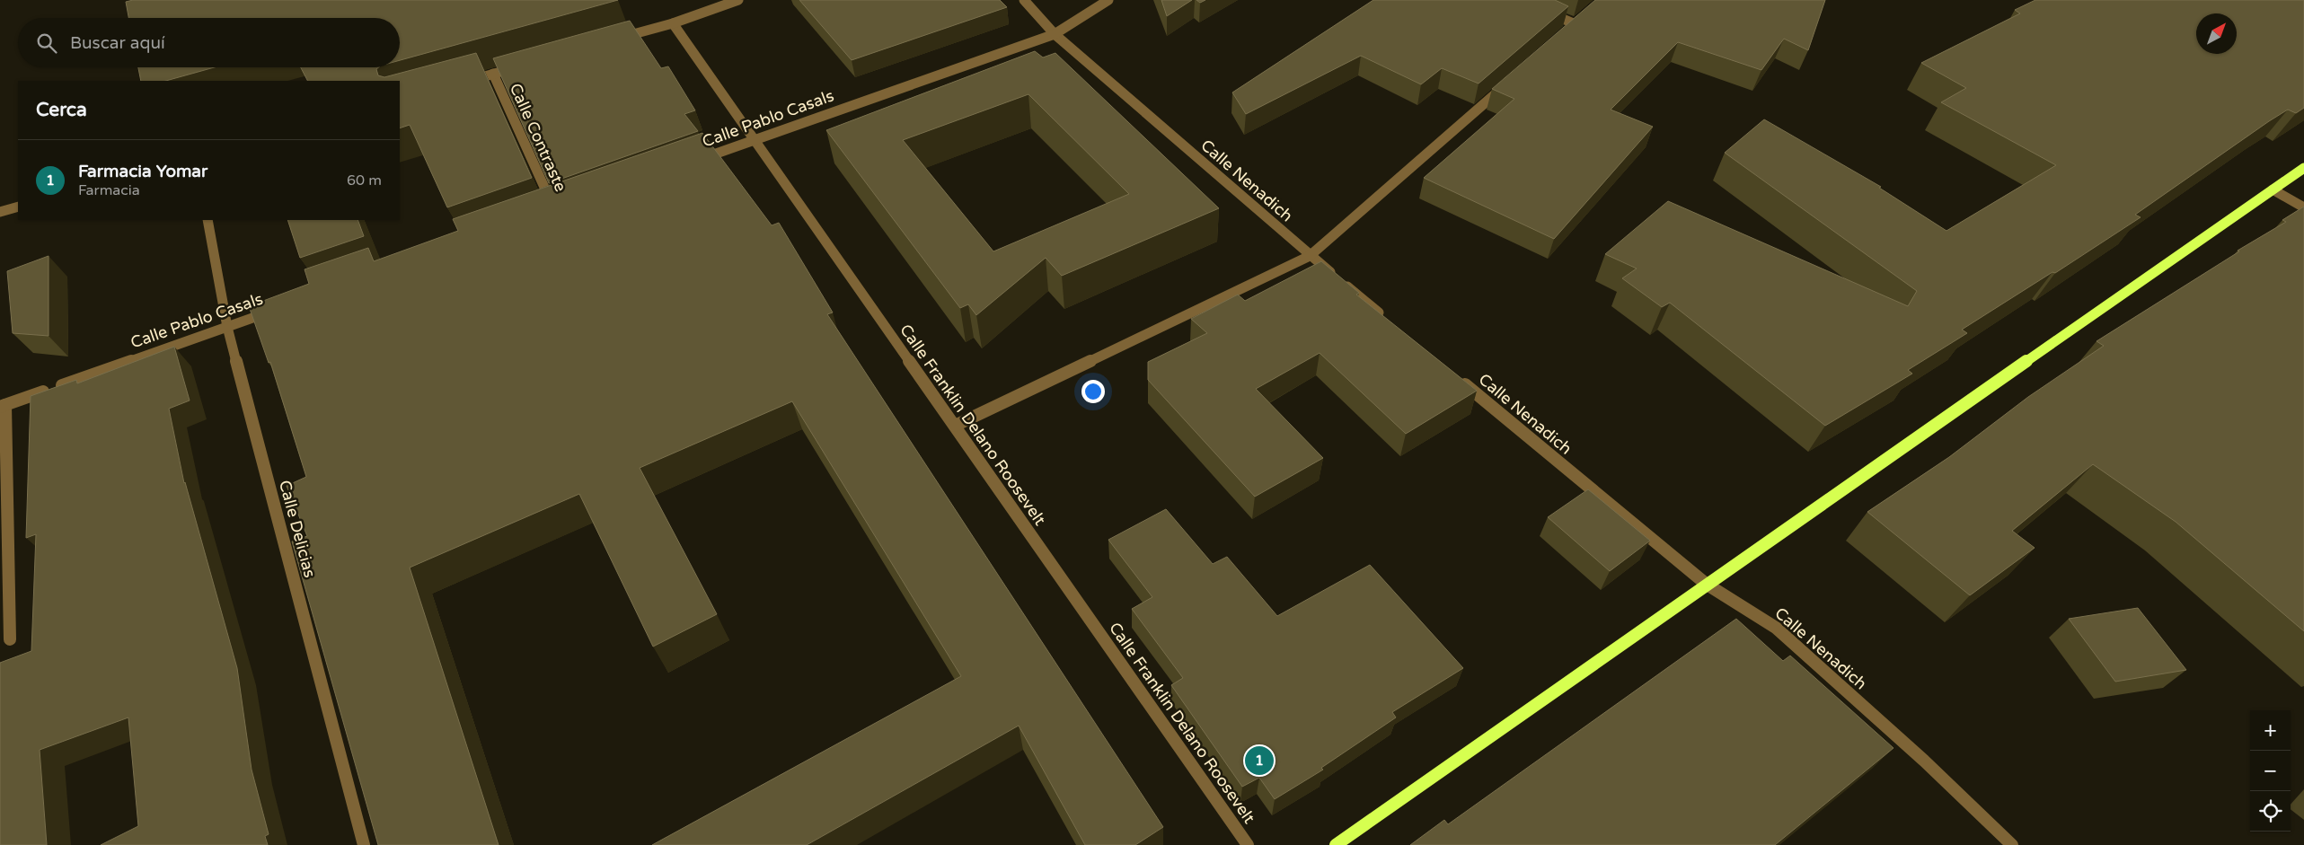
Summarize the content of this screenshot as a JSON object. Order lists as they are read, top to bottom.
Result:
{
  "streets": {
    "street": [
      "Calle Pablo Casals",
      "Calle Contraste",
      "Calle Nenadich",
      "Calle Franklin Delano Roosevelt",
      "Calle Delicias"
    ]
  },
  "crossings": [
    ["Calle Pablo Casals", "Calle Nenadich"],
    ["Calle Pablo Casals", "Calle Franklin Delano Roosevelt"],
    ["Calle Pablo Casals", "Calle Delicias"]
  ],
  "north": "top right",
  "page": {
    "search": "Buscar aquí",
    "heading": "Cerca",
    "list": [
      {
        "mark": "1",
        "name": "Farmacia Yomar",
        "note": "Farmacia",
        "value": "60 m"
      }
    ],
    "map_buttons": ["+", "−"],
    "pins": "1"
  }
}
